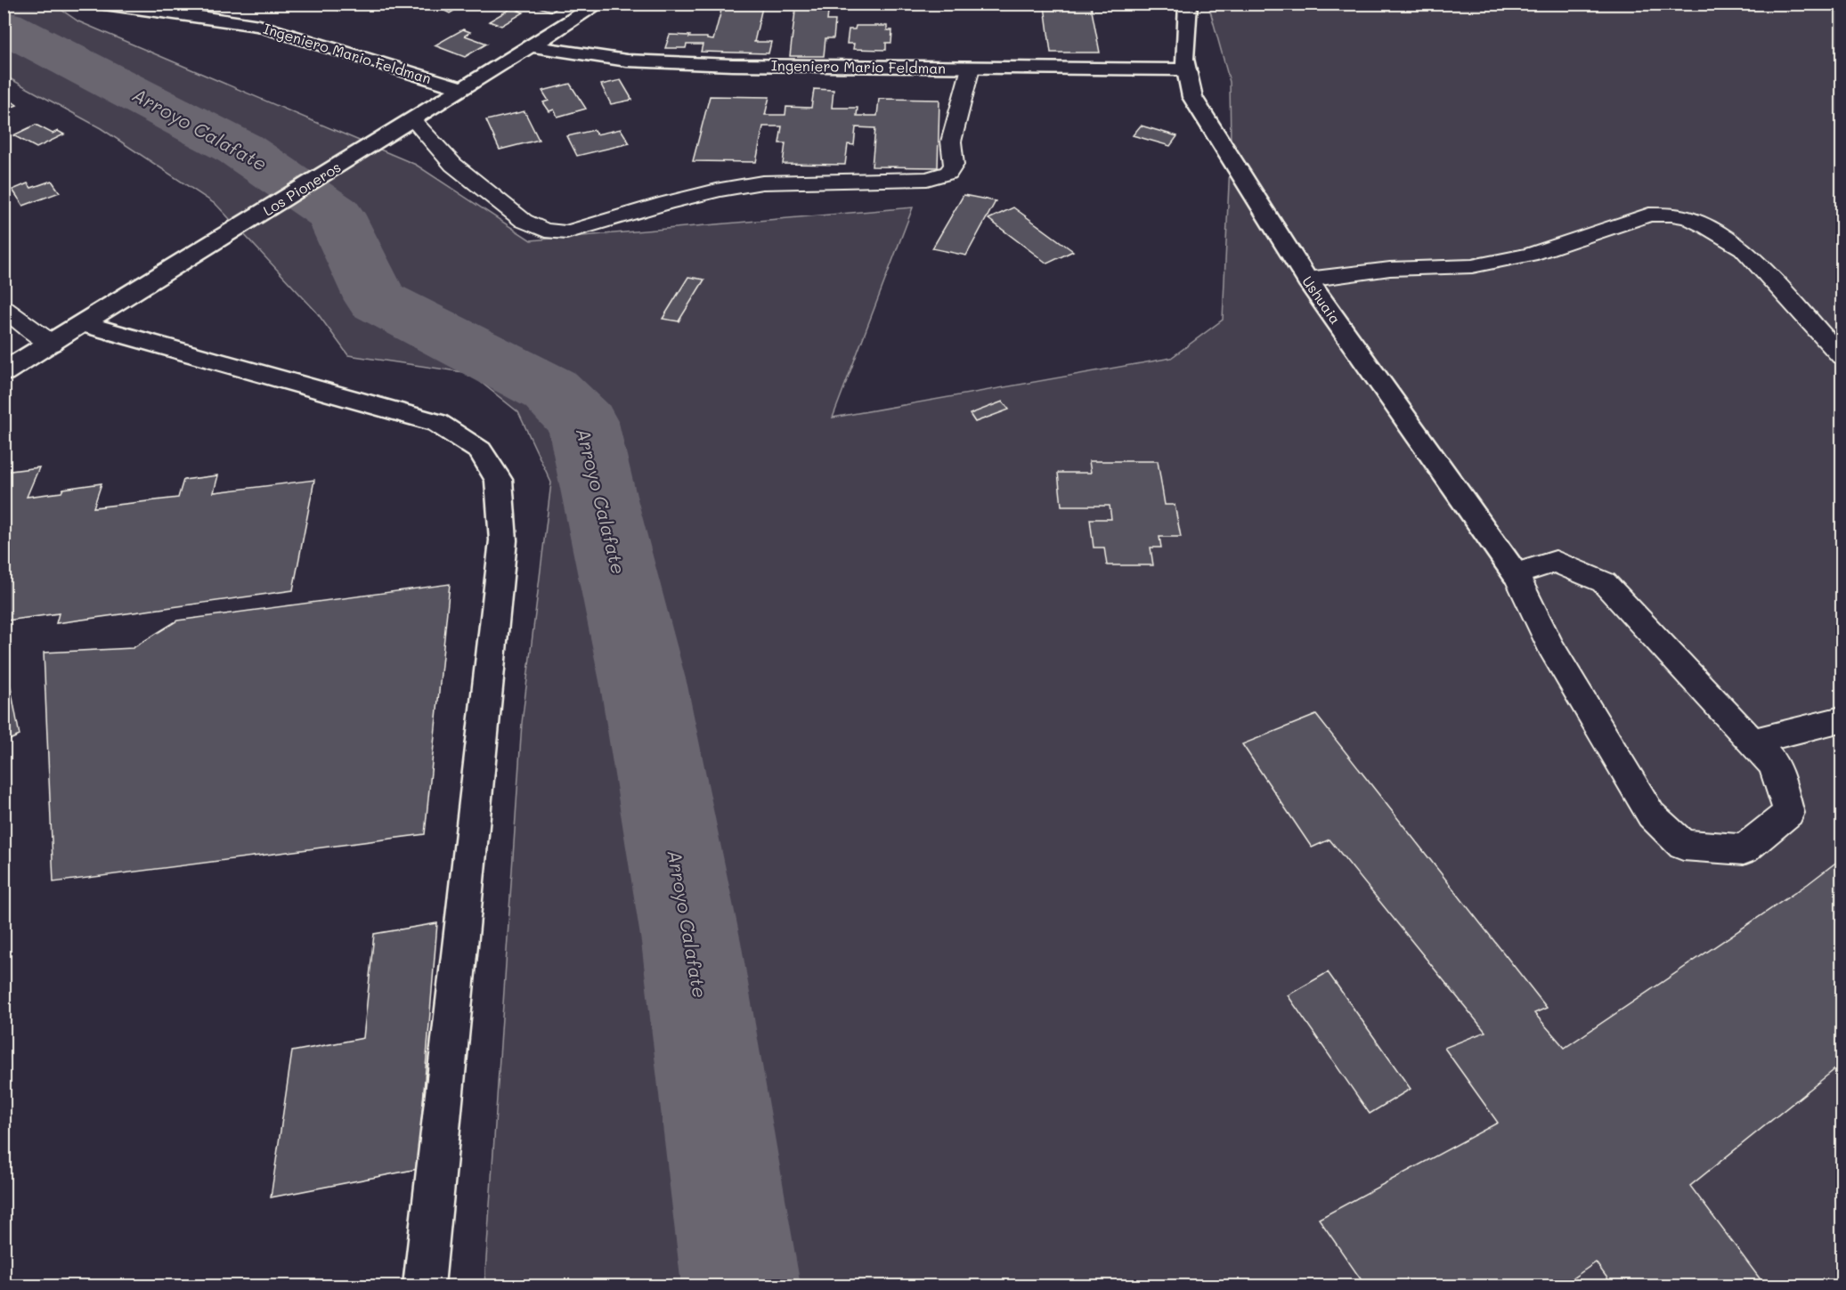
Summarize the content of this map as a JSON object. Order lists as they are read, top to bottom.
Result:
{
  "streets": {
    "street": ["Ingeniero Mario Feldman", "Los Pioneros", "Ushuaia"]
  },
  "crossings": [
    ["Ingeniero Mario Feldman", "Los Pioneros"],
    ["Ingeniero Mario Feldman", "Ushuaia"]
  ],
  "water": ["Arroyo Calafate"]
}
